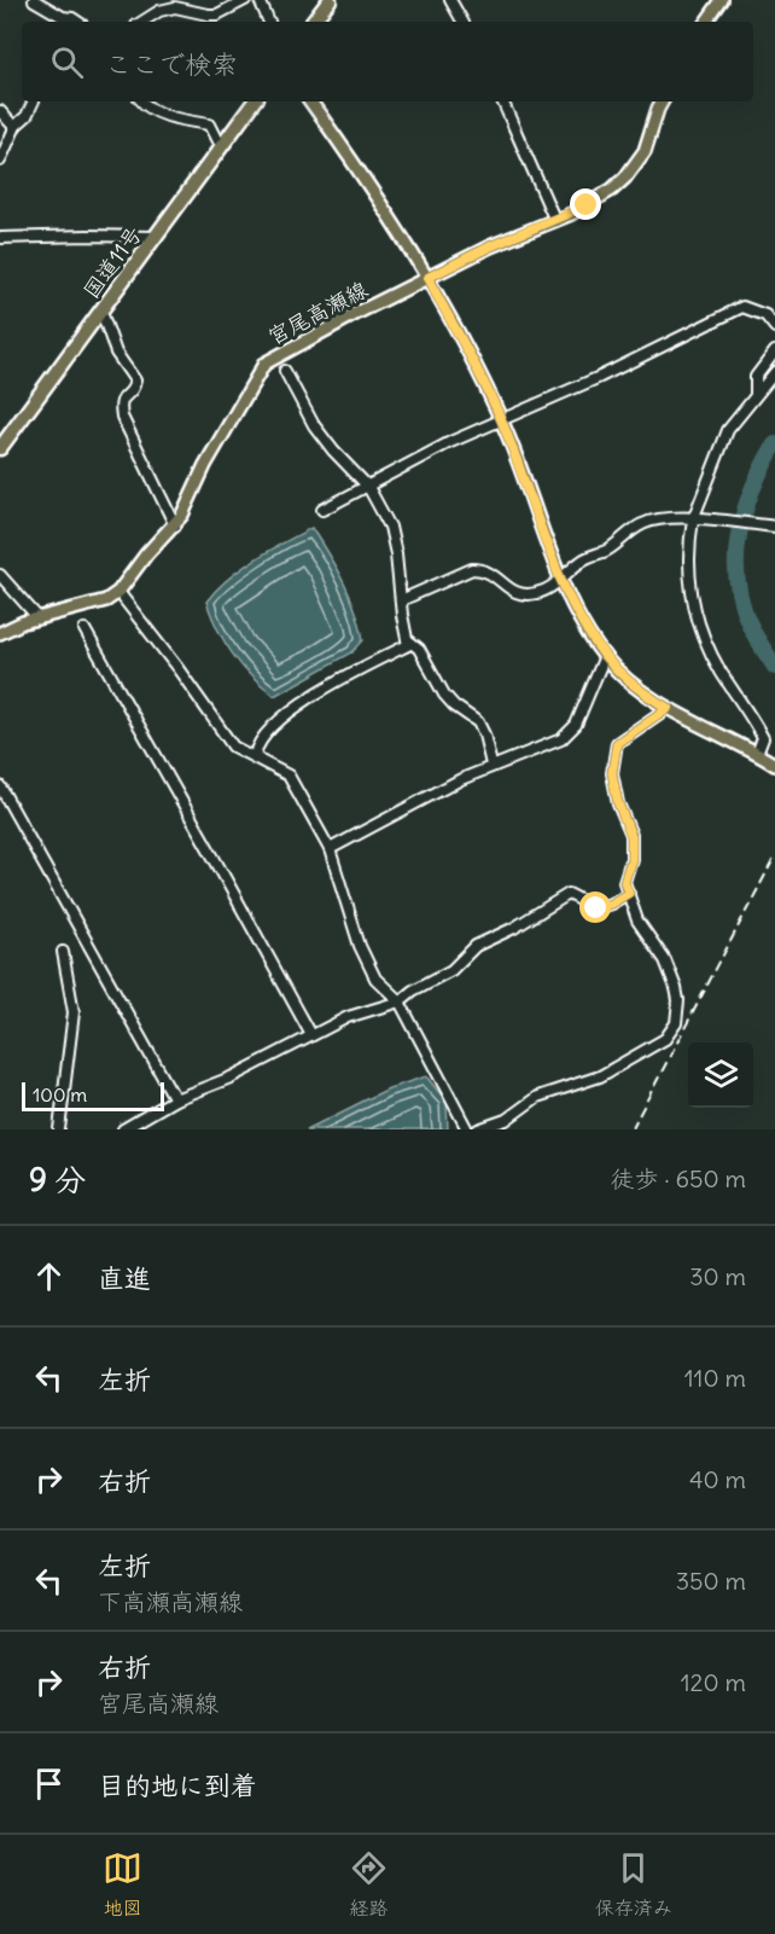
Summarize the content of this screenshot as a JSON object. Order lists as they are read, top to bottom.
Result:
{
  "streets": {
    "highway": ["国道11号"],
    "main road": ["宮尾高瀬線"]
  },
  "scale_bar": "100 m",
  "page": {
    "search": "ここで検索",
    "scale": "100 m",
    "heading": ["9 分", "徒歩 · 650 m"],
    "list": [
      ["直進", "30 m"],
      ["左折", "110 m"],
      ["右折", "40 m"],
      ["左折", "下高瀬高瀬線", "350 m"],
      ["右折", "宮尾高瀬線", "120 m"],
      "目的地に到着"
    ],
    "nav": ["地図", "経路", "保存済み"]
  }
}
